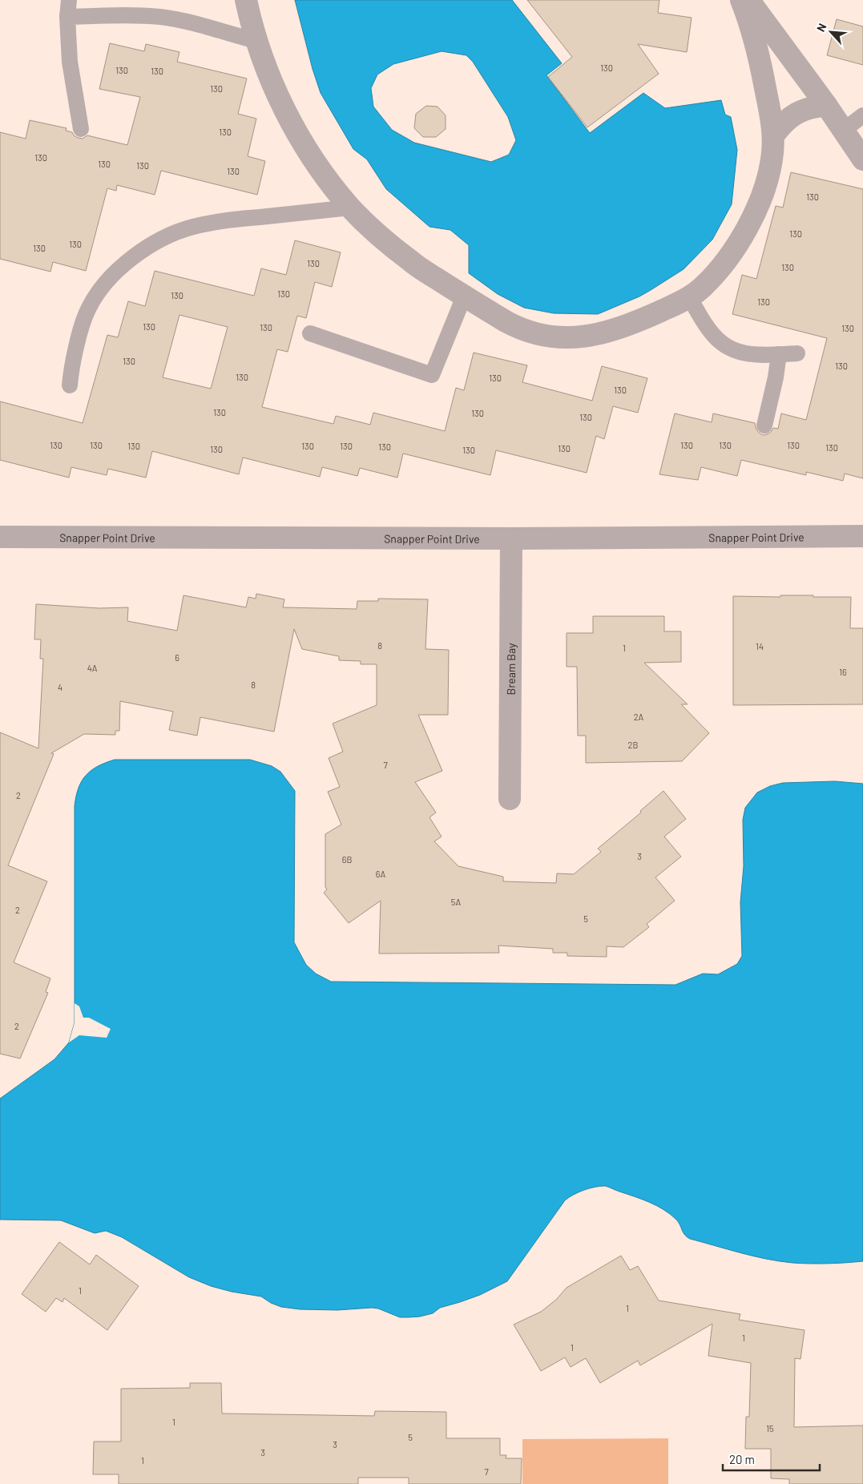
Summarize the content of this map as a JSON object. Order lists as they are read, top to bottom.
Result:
{
  "streets": {
    "street": ["Snapper Point Drive", "Bream Bay"]
  },
  "crossings": [
    ["Snapper Point Drive", "Bream Bay"]
  ],
  "house_numbers": [
    "130",
    "130",
    "130",
    "130",
    "130",
    "130",
    "130",
    "130",
    "130",
    "130",
    "130",
    "130",
    "130",
    "130",
    "130",
    "130",
    "130",
    "130",
    "130",
    "130",
    "130",
    "130",
    "130",
    "130",
    "130",
    "130",
    "130",
    "130",
    "130",
    "130",
    "130",
    "130",
    "130",
    "130",
    "130",
    "130",
    "130",
    "130",
    "130",
    "130",
    "130",
    "130",
    "8",
    "14",
    "1",
    "6",
    "4A",
    "16",
    "8",
    "4",
    "2A",
    "2B",
    "7",
    "2",
    "3",
    "6B",
    "6A",
    "5A",
    "2",
    "5",
    "2",
    "1",
    "1",
    "1",
    "1",
    "1",
    "15",
    "5",
    "3",
    "3",
    "1",
    "7"
  ],
  "scale_bar": "20 m",
  "north": "top left"
}
